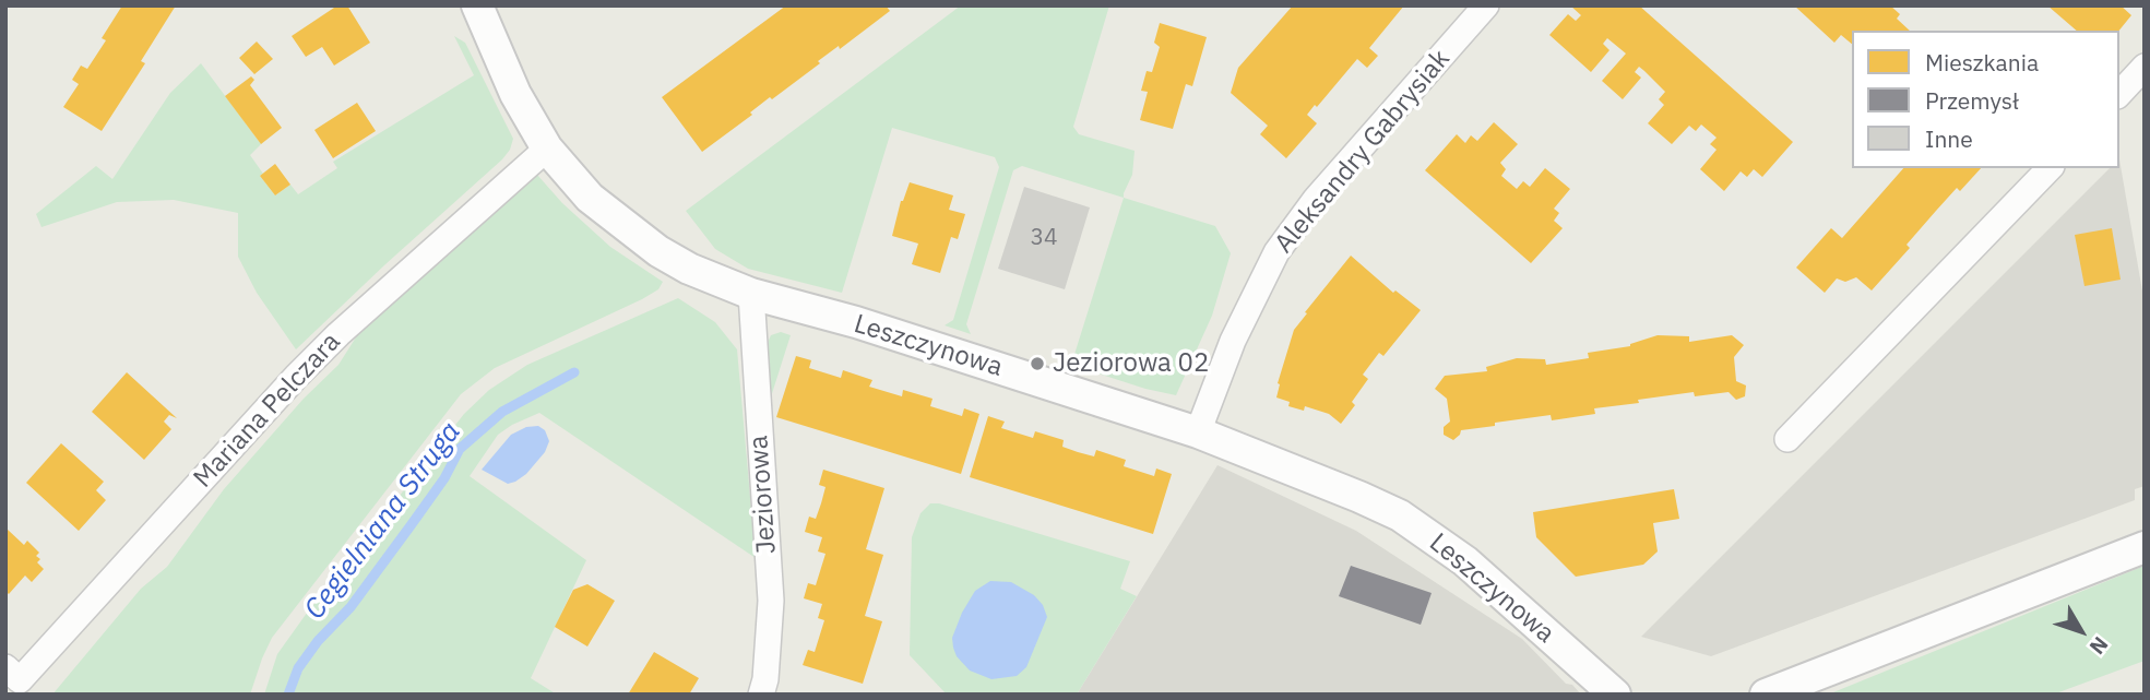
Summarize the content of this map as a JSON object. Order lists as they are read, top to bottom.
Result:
{
  "streets": {
    "street": [
      "Aleksandry Gabrysiak",
      "Leszczynowa",
      "Mariana Pelczara",
      "Jeziorowa"
    ]
  },
  "crossings": [
    ["Aleksandry Gabrysiak", "Leszczynowa"],
    ["Leszczynowa", "Mariana Pelczara"],
    ["Leszczynowa", "Jeziorowa"]
  ],
  "water": ["Cegielniana Struga"],
  "places": ["Jeziorowa 02"],
  "house_numbers": ["34"],
  "legend": ["Mieszkania", "Przemysł", "Inne"],
  "north": "bottom right"
}
